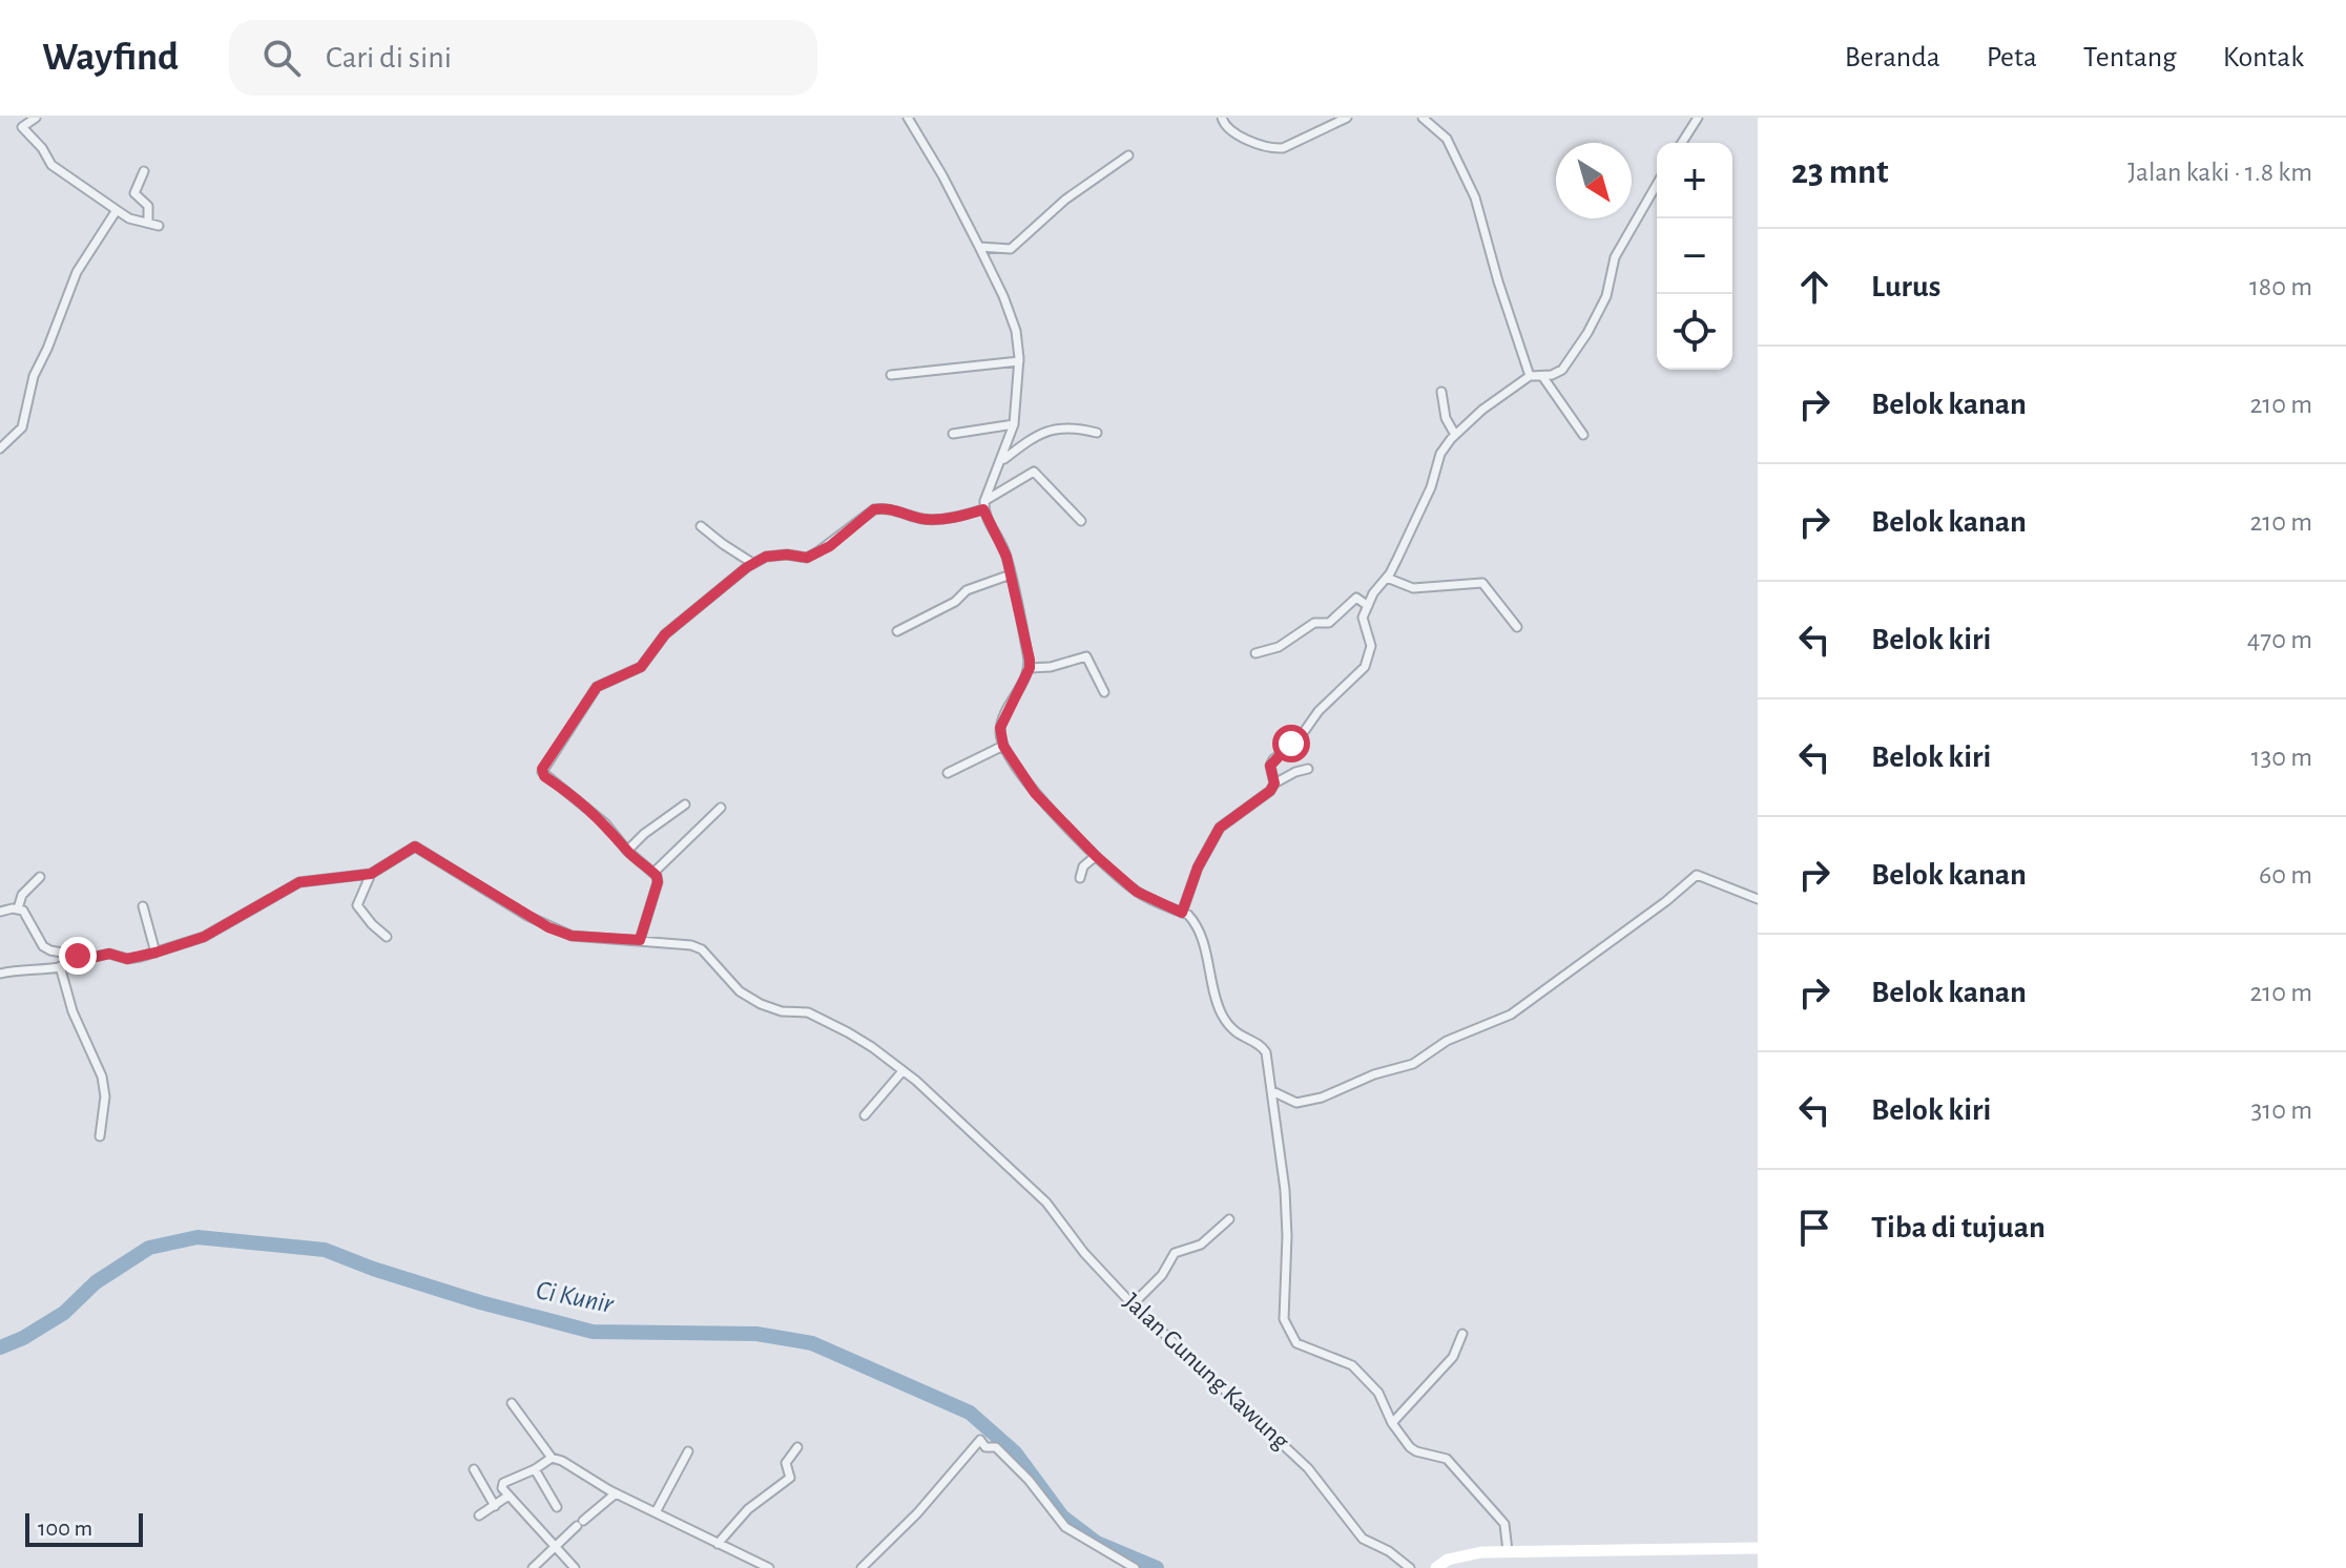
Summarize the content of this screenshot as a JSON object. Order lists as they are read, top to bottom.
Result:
{
  "streets": {
    "street": ["Jalan Gunung Kawung"]
  },
  "water": ["Ci Kunir"],
  "scale_bar": "100 m",
  "north": "bottom right",
  "page": {
    "header": "Wayfind",
    "search": "Cari di sini",
    "nav": [
      "Beranda",
      "Peta",
      "Tentang",
      "Kontak"
    ],
    "heading": ["23 mnt", "Jalan kaki · 1.8 km"],
    "map_buttons": ["+", "−"],
    "list": [
      ["Lurus", "180 m"],
      ["Belok kanan", "210 m"],
      ["Belok kanan", "210 m"],
      ["Belok kiri", "470 m"],
      ["Belok kiri", "130 m"],
      ["Belok kanan", "60 m"],
      ["Belok kanan", "210 m"],
      ["Belok kiri", "310 m"],
      "Tiba di tujuan"
    ],
    "scale": "100 m"
  }
}
